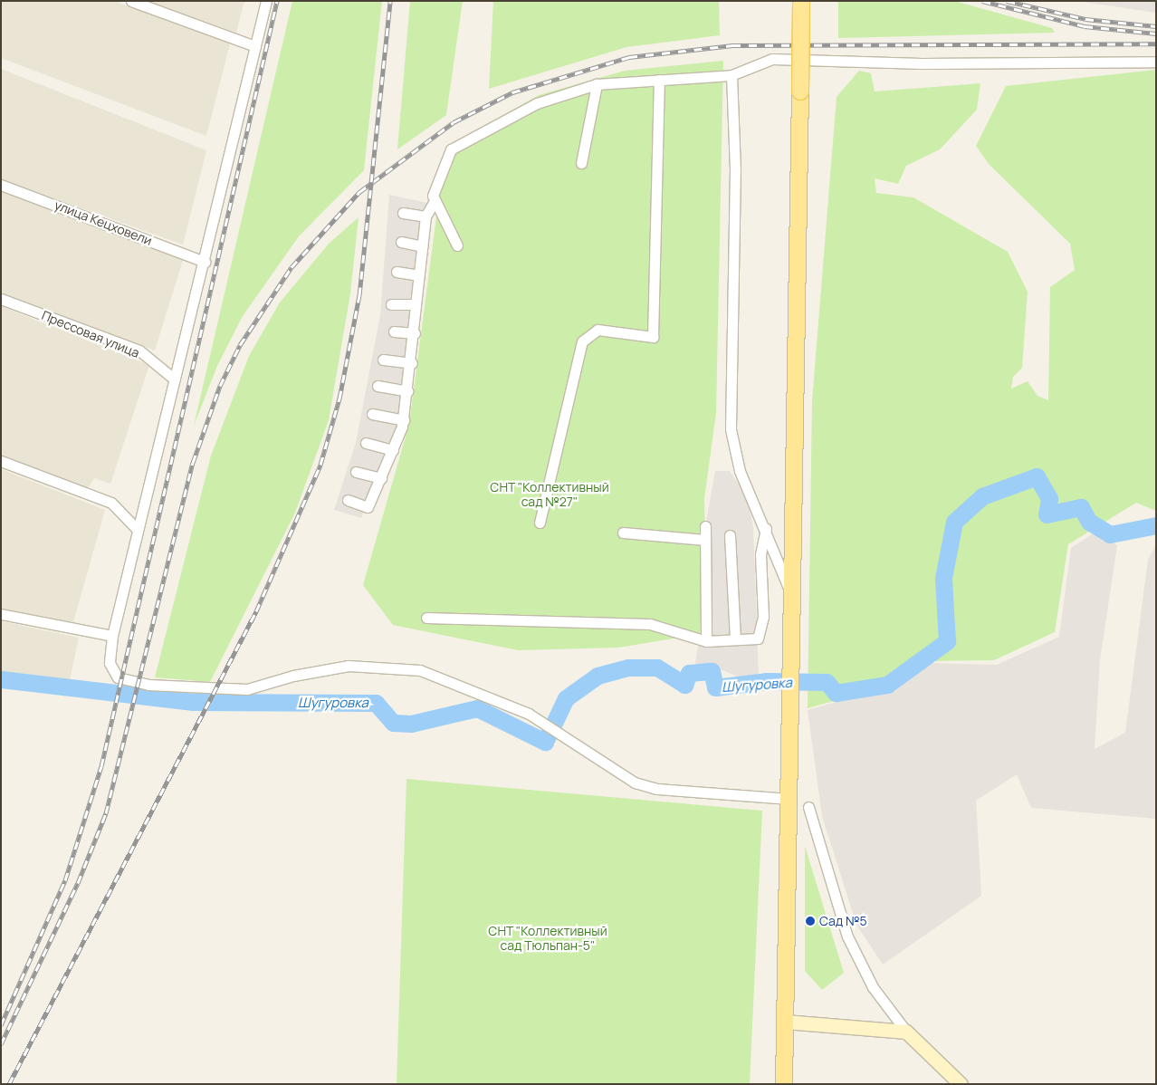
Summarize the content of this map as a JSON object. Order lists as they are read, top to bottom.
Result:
{
  "streets": {
    "street": ["улица Кецховели", "Прессовая улица"]
  },
  "water": ["Шугуровка"],
  "parks": ["СНТ \"Коллективный сад №27\"", "СНТ \"Коллективный сад Тюльпан-5\""],
  "places": ["Сад №5"]
}
